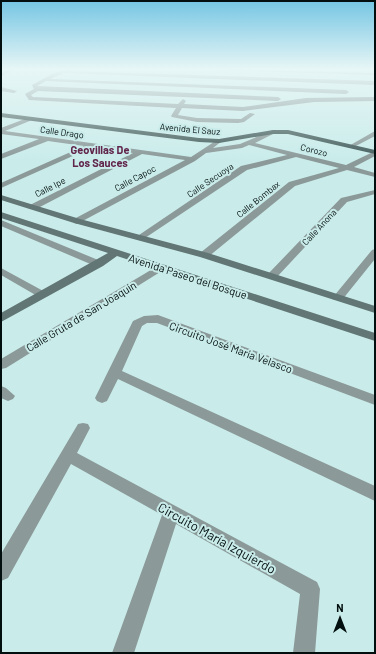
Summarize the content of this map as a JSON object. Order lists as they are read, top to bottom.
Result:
{
  "streets": {
    "main road": ["Avenida El Sauz", "Avenida Paseo del Bosque"],
    "street": [
      "Calle Drago",
      "Corozo",
      "Calle Capoc",
      "Calle Secuoya",
      "Calle Ipe",
      "Calle Bombax",
      "Calle Anona",
      "Calle Gruta de San Joaquín",
      "Circuito José María Velasco",
      "Circuito María Izquierdo"
    ]
  },
  "crossings": [
    ["Avenida El Sauz", "Calle Capoc"],
    ["Avenida El Sauz", "Calle Bombax"],
    ["Calle Drago", "Calle Capoc"],
    ["Calle Drago", "Calle Ipe"],
    ["Corozo", "Calle Capoc"],
    ["Corozo", "Calle Secuoya"],
    ["Corozo", "Calle Bombax"],
    ["Calle Capoc", "Avenida Paseo del Bosque"],
    ["Calle Secuoya", "Avenida Paseo del Bosque"],
    ["Calle Ipe", "Avenida Paseo del Bosque"],
    ["Calle Bombax", "Avenida Paseo del Bosque"],
    ["Calle Anona", "Avenida Paseo del Bosque"],
    ["Avenida Paseo del Bosque", "Calle Gruta de San Joaquín"]
  ],
  "districts": ["Geovillas De Los Sauces"],
  "north": "top"
}
